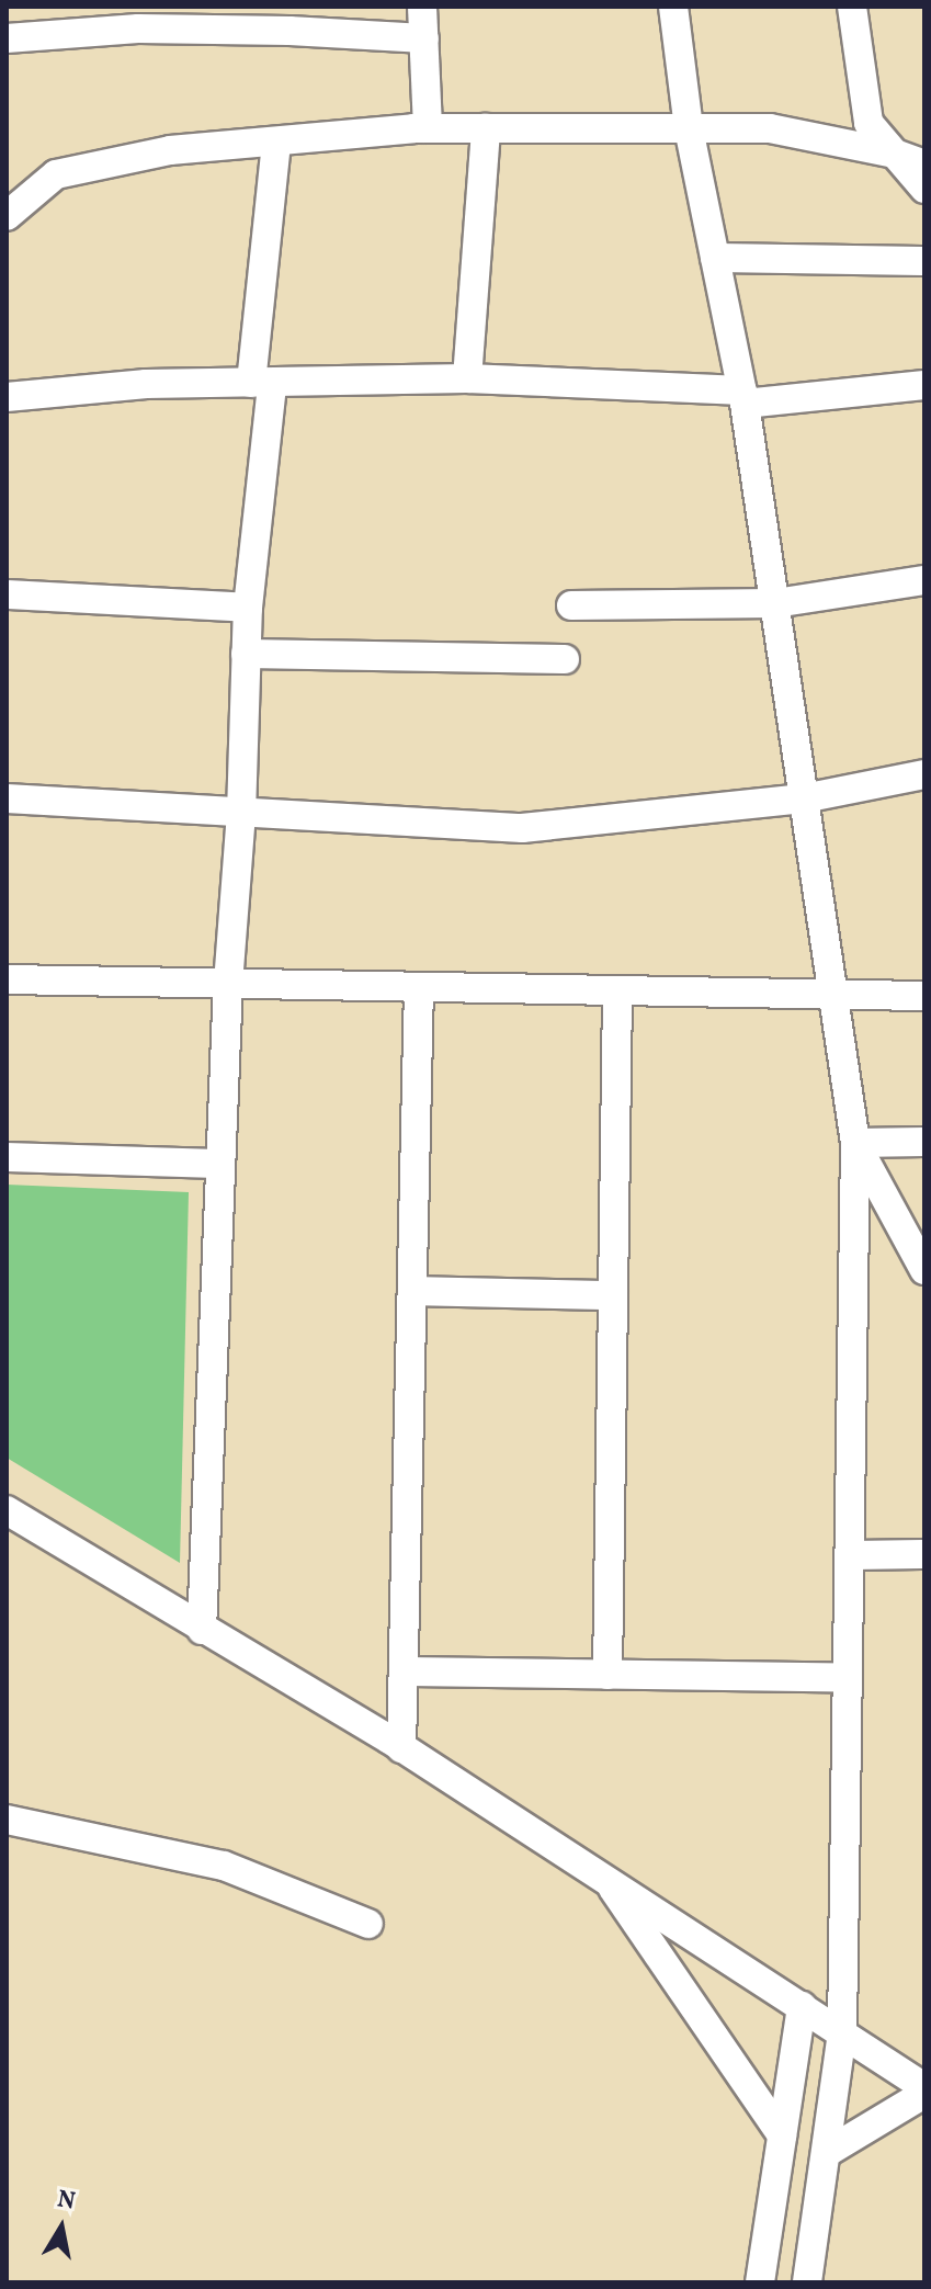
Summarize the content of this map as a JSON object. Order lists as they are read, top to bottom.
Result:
{
  "north": "top"
}
